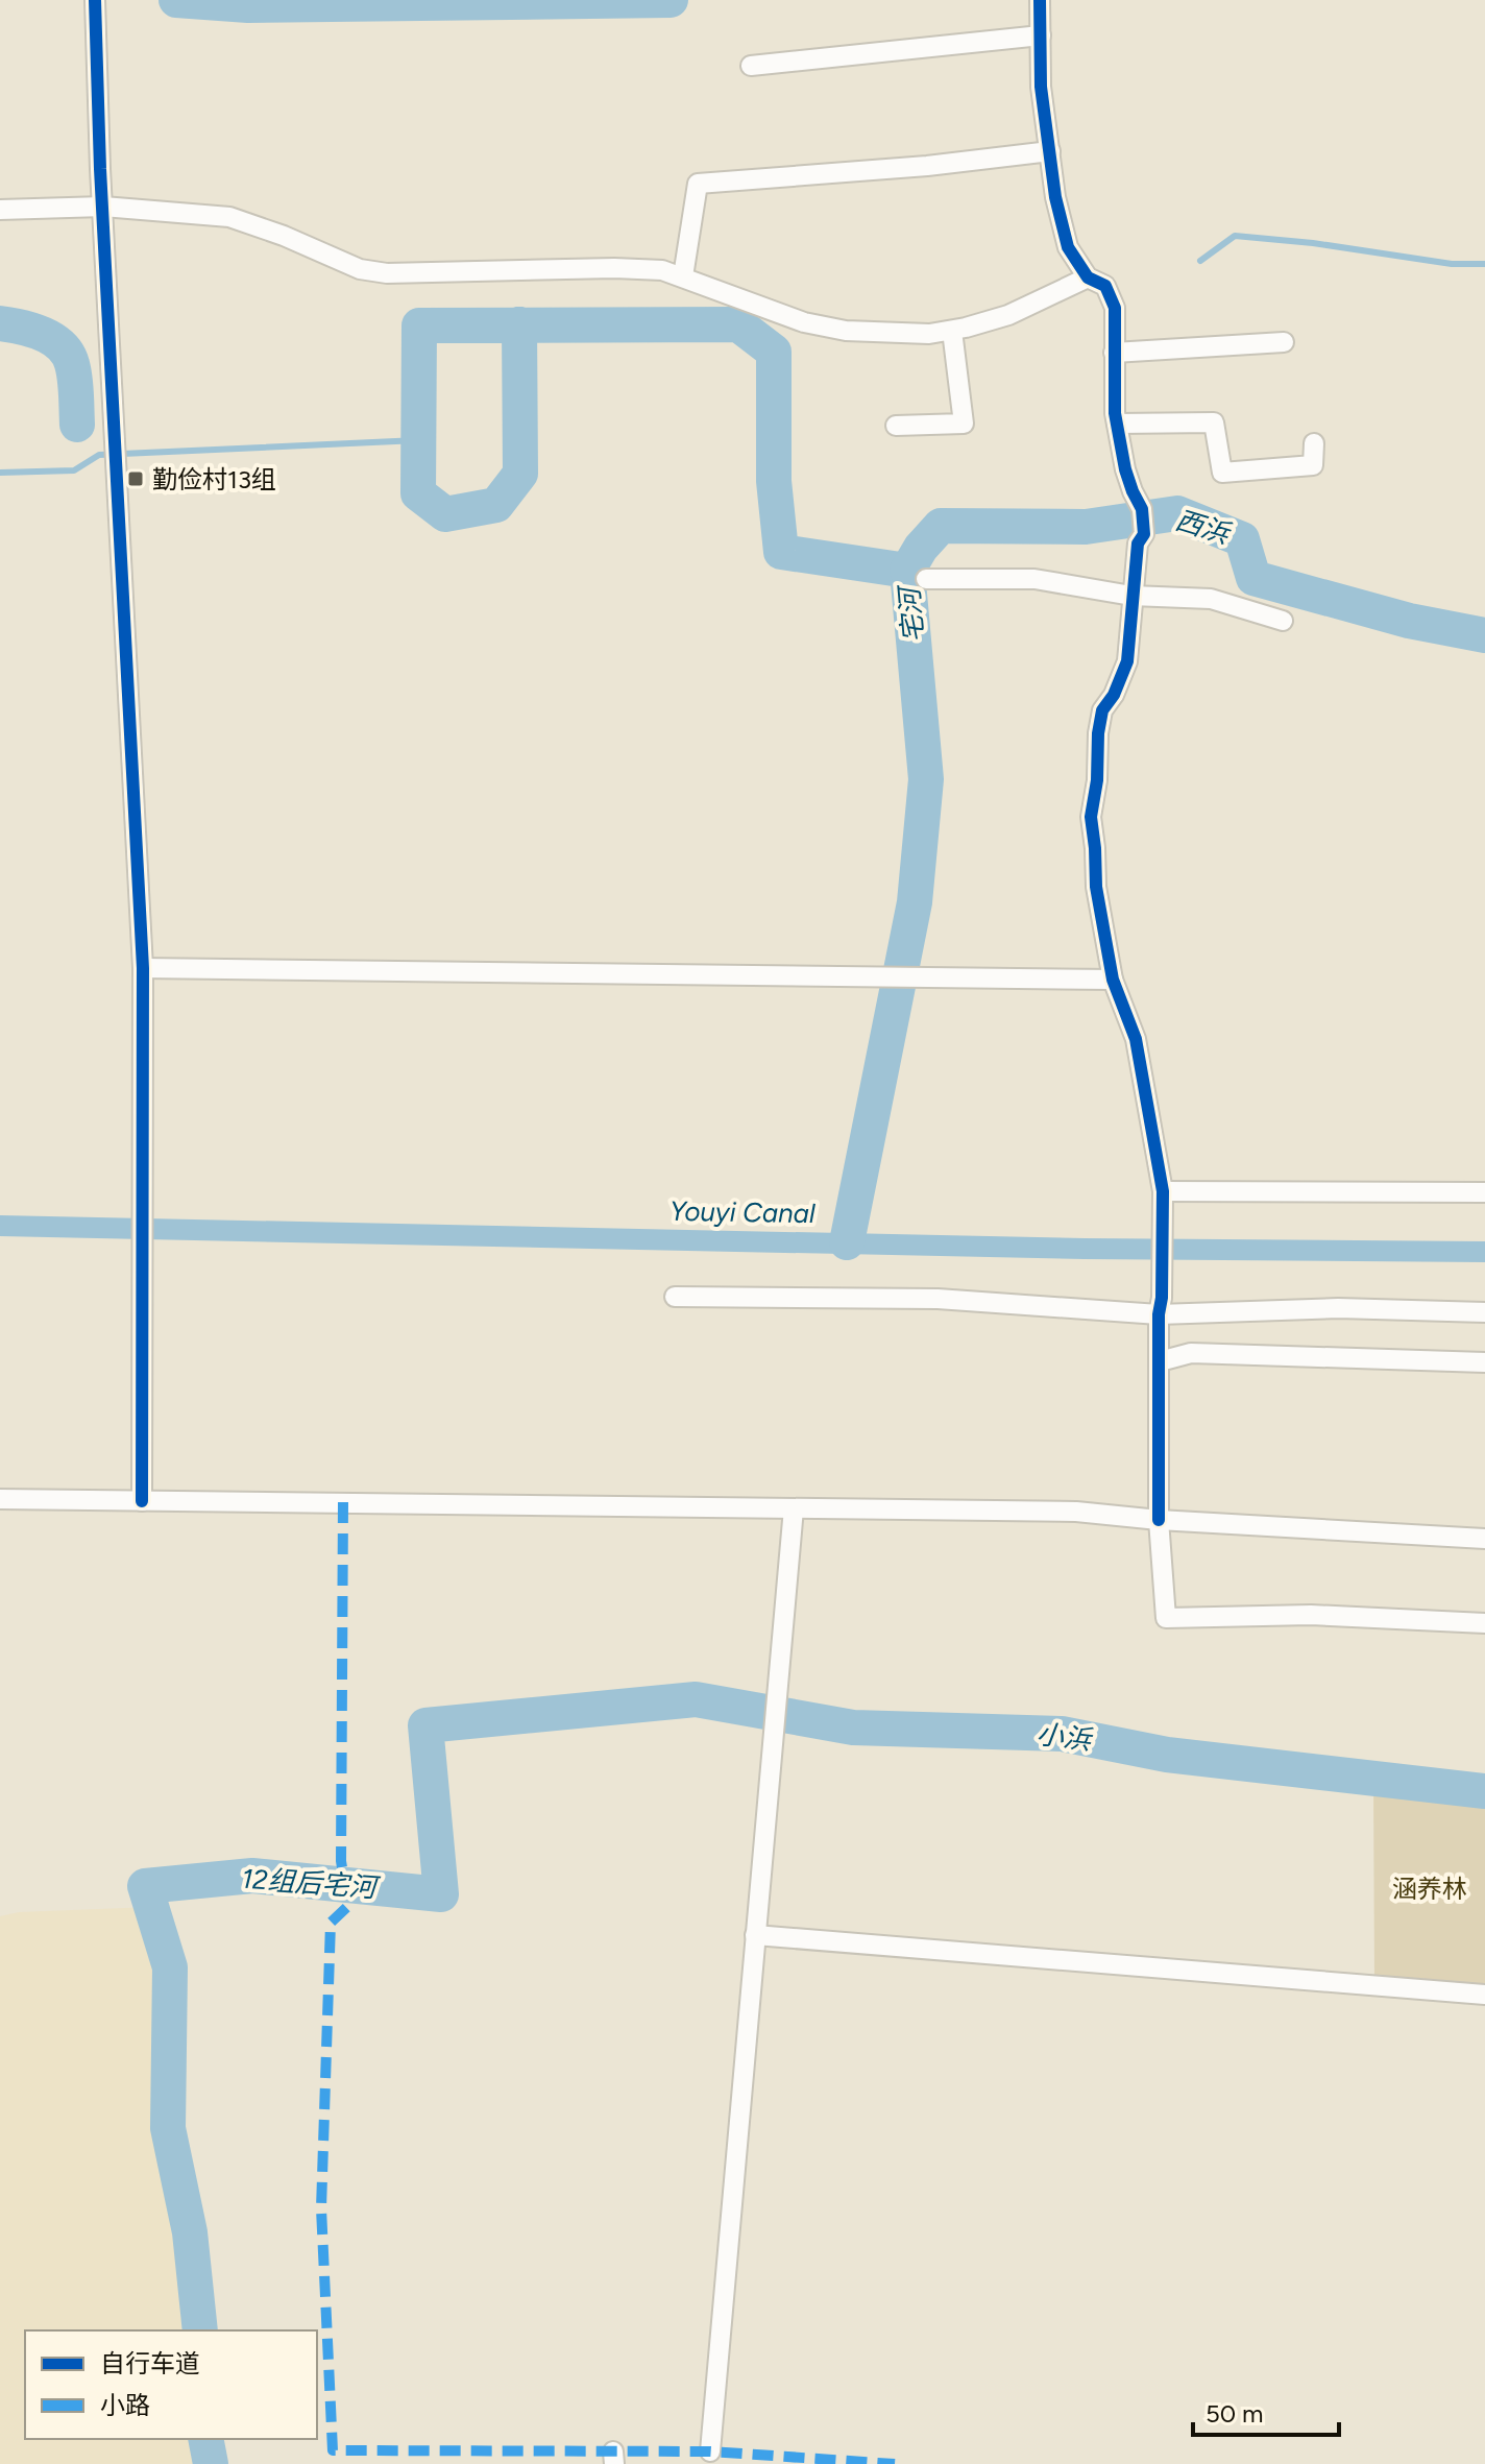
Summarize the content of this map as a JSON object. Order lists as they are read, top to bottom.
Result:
{
  "water": [
    "西浜",
    "宅河",
    "Youyi Canal",
    "小浜",
    "12组后宅河"
  ],
  "parks": ["涵养林"],
  "places": {
    "transit": ["勤俭村13组"]
  },
  "legend": ["自行车道", "小路"],
  "scale_bar": "50 m"
}
